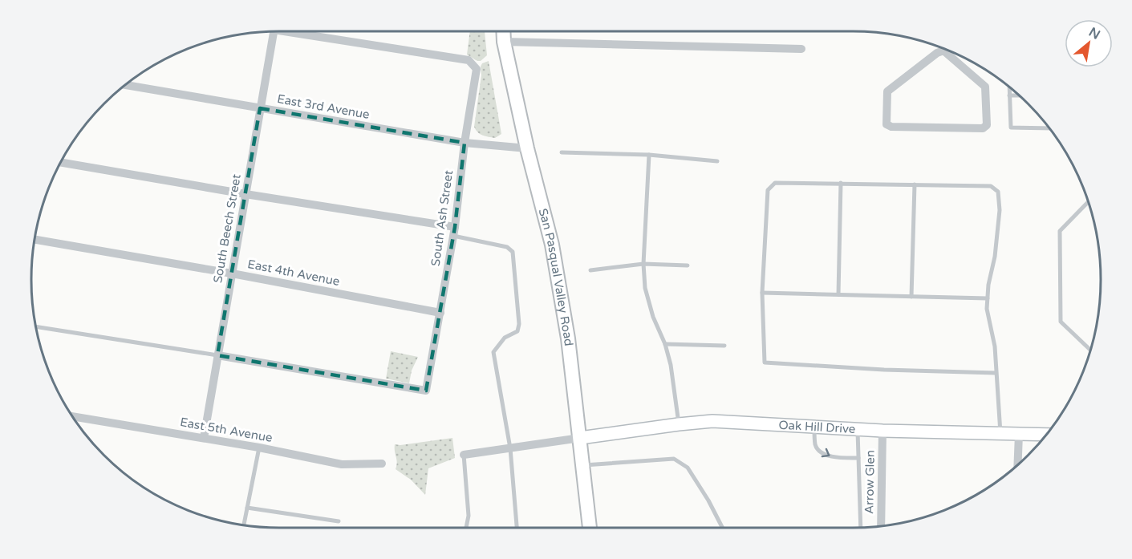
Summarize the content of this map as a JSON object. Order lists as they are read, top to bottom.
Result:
{
  "streets": {
    "main road": ["San Pasqual Valley Road"],
    "street": [
      "East 3rd Avenue",
      "South Ash Street",
      "South Beech Street",
      "East 4th Avenue",
      "Oak Hill Drive",
      "East 5th Avenue",
      "Arrow Glen"
    ]
  },
  "crossings": [
    ["East 3rd Avenue", "South Ash Street"],
    ["East 3rd Avenue", "South Beech Street"],
    ["East 3rd Avenue", "San Pasqual Valley Road"],
    ["South Ash Street", "South Beech Street"],
    ["South Ash Street", "East 4th Avenue"],
    ["South Beech Street", "East 4th Avenue"],
    ["South Beech Street", "East 5th Avenue"],
    ["San Pasqual Valley Road", "Oak Hill Drive"],
    ["Oak Hill Drive", "Arrow Glen"]
  ],
  "north": "top right"
}
